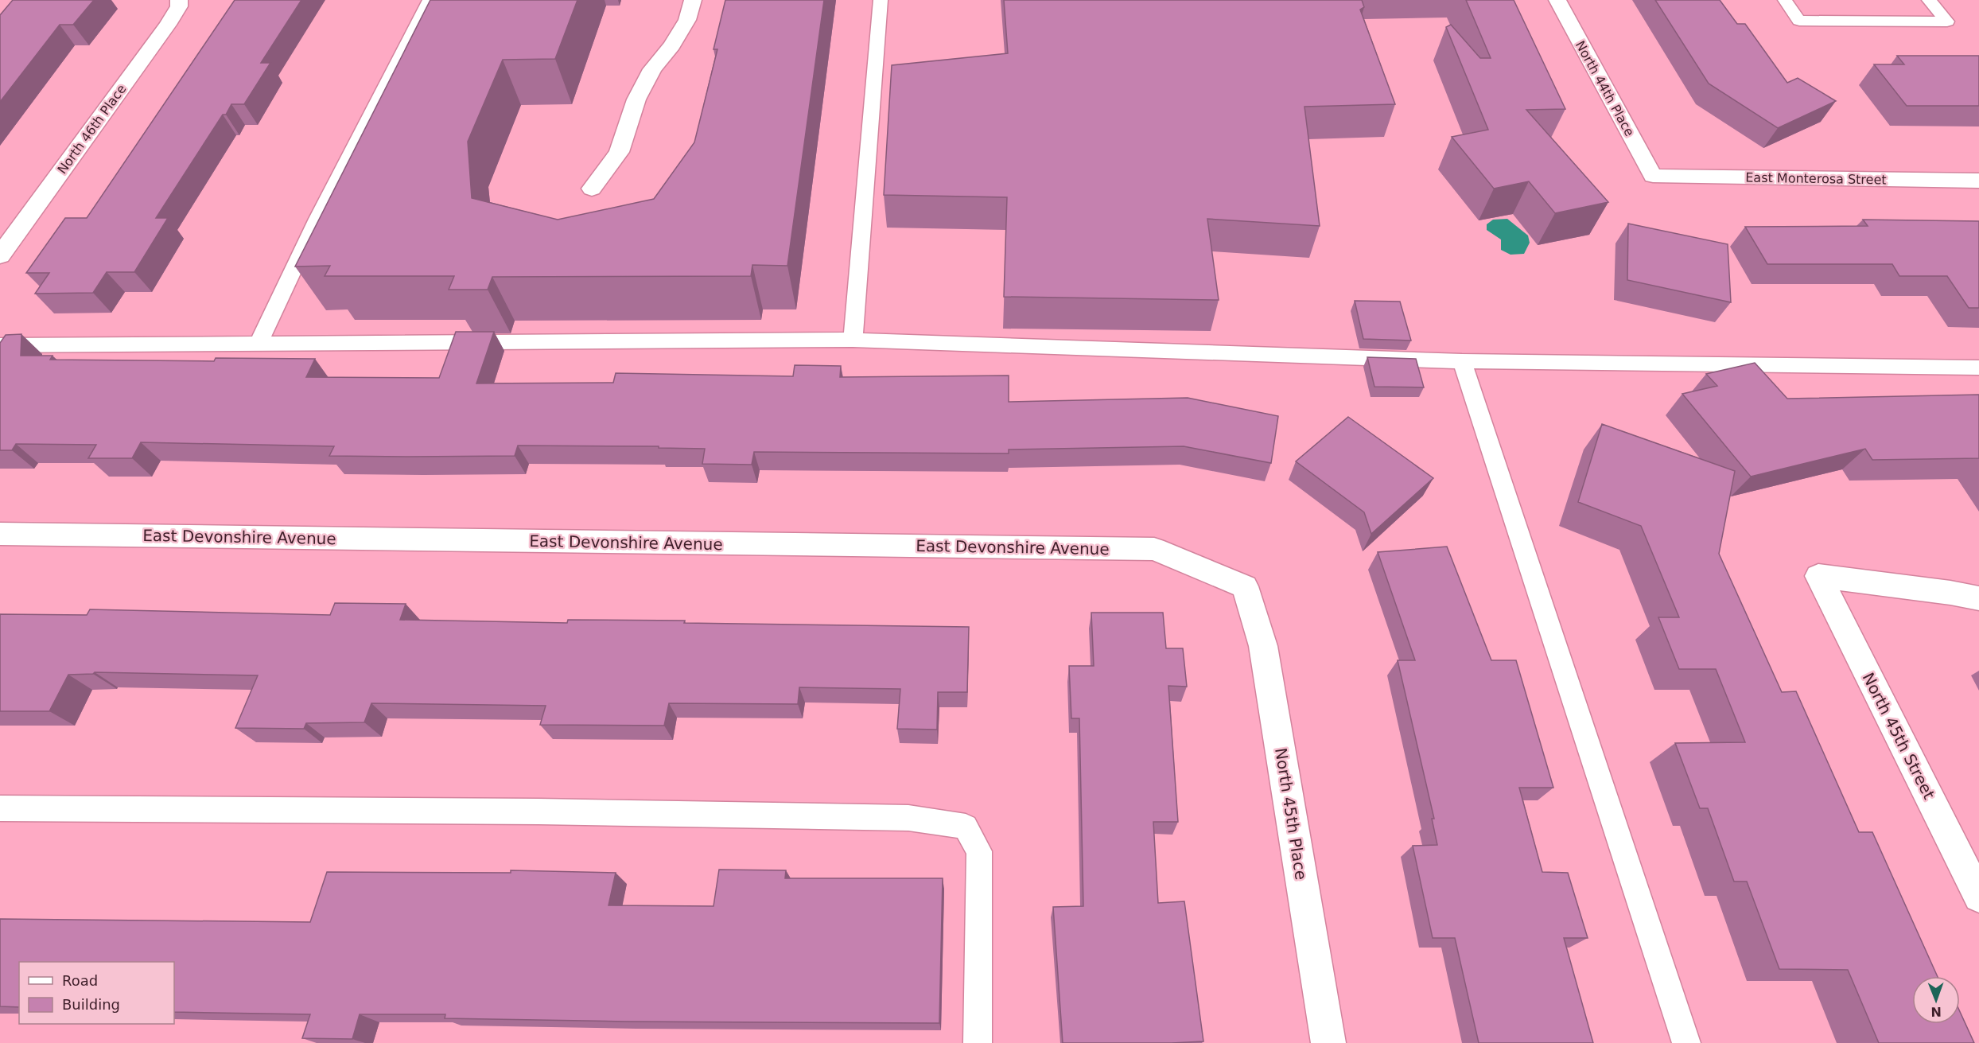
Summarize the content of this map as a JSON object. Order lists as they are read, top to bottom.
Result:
{
  "streets": {
    "street": [
      "North 44th Place",
      "North 46th Place",
      "East Monterosa Street",
      "East Devonshire Avenue",
      "North 45th Street",
      "North 45th Place"
    ]
  },
  "crossings": [
    ["North 44th Place", "East Monterosa Street"],
    ["East Devonshire Avenue", "North 45th Place"]
  ],
  "legend": ["Road", "Building"],
  "north": "bottom"
}
